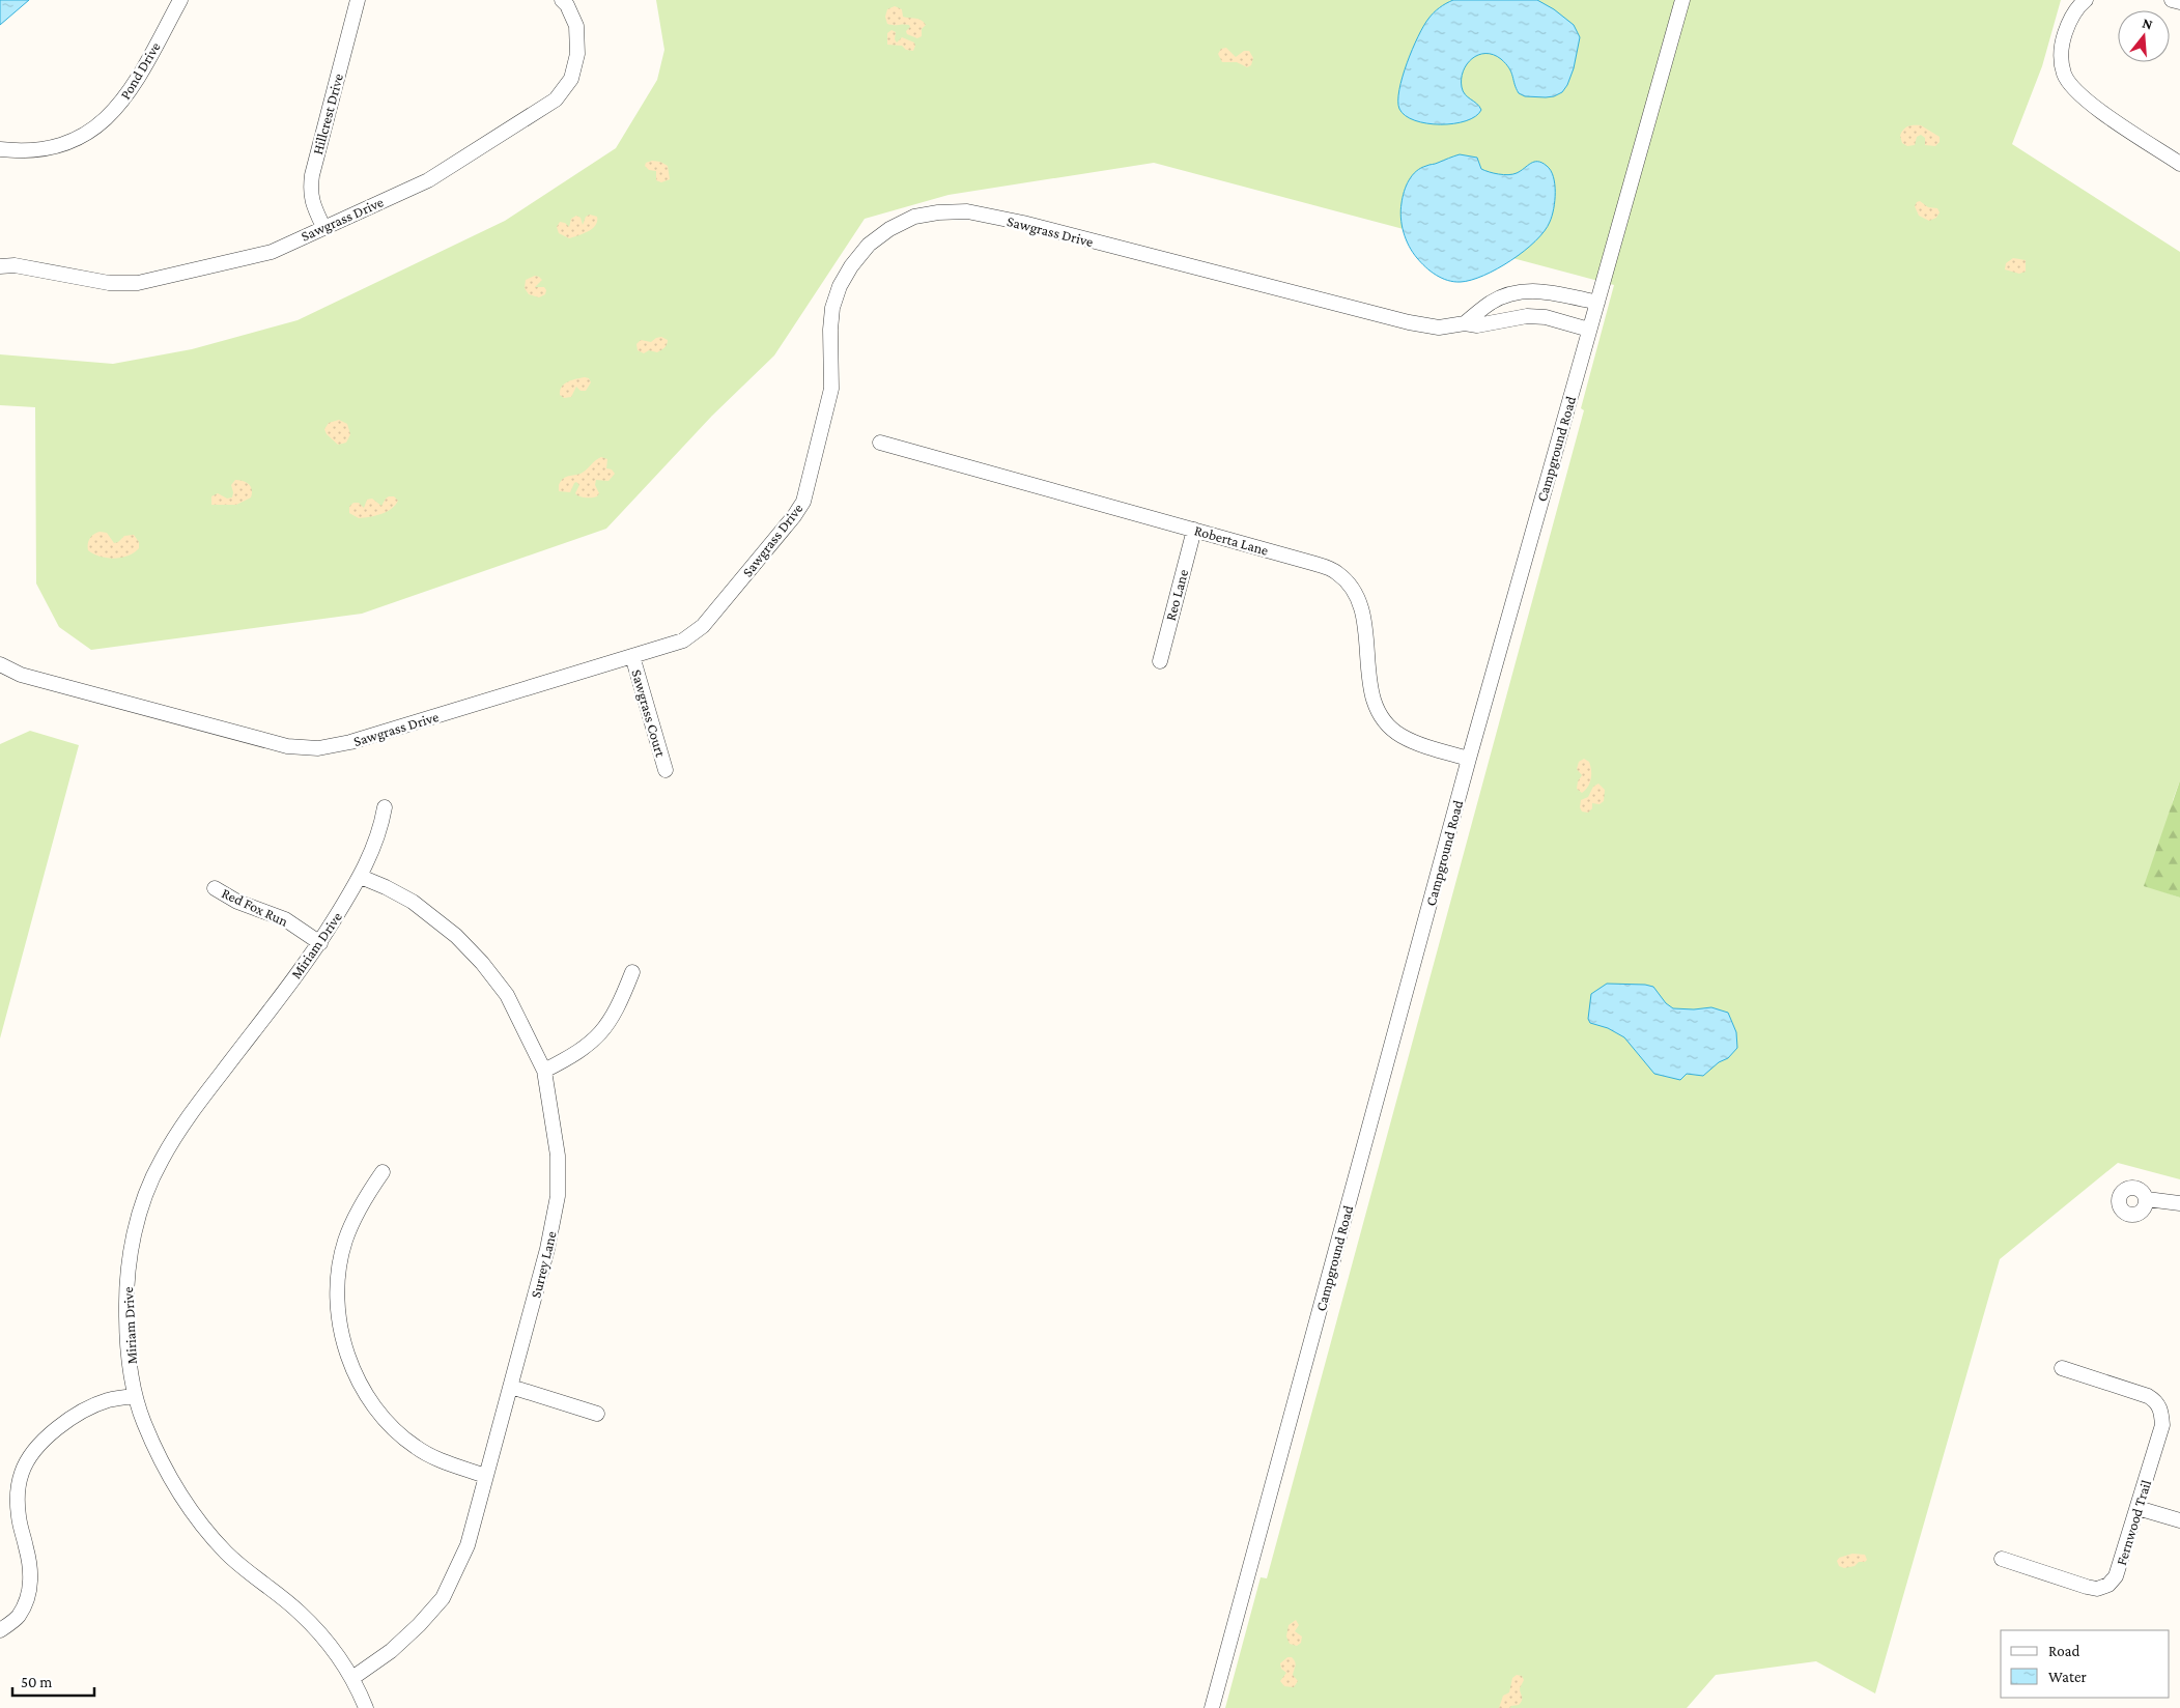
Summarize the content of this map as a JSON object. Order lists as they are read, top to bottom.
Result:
{
  "streets": {
    "street": [
      "Pond Drive",
      "Hillcrest Drive",
      "Sawgrass Drive",
      "Campground Road",
      "Roberta Lane",
      "Reo Lane",
      "Sawgrass Court",
      "Red Fox Run",
      "Miriam Drive",
      "Surrey Lane",
      "Fernwood Trail"
    ]
  },
  "crossings": [
    ["Hillcrest Drive", "Sawgrass Drive"],
    ["Sawgrass Drive", "Campground Road"],
    ["Sawgrass Drive", "Sawgrass Court"],
    ["Campground Road", "Roberta Lane"],
    ["Roberta Lane", "Reo Lane"],
    ["Red Fox Run", "Miriam Drive"],
    ["Miriam Drive", "Surrey Lane"]
  ],
  "legend": ["Road", "Water"],
  "scale_bar": "50 m",
  "north": "top"
}
